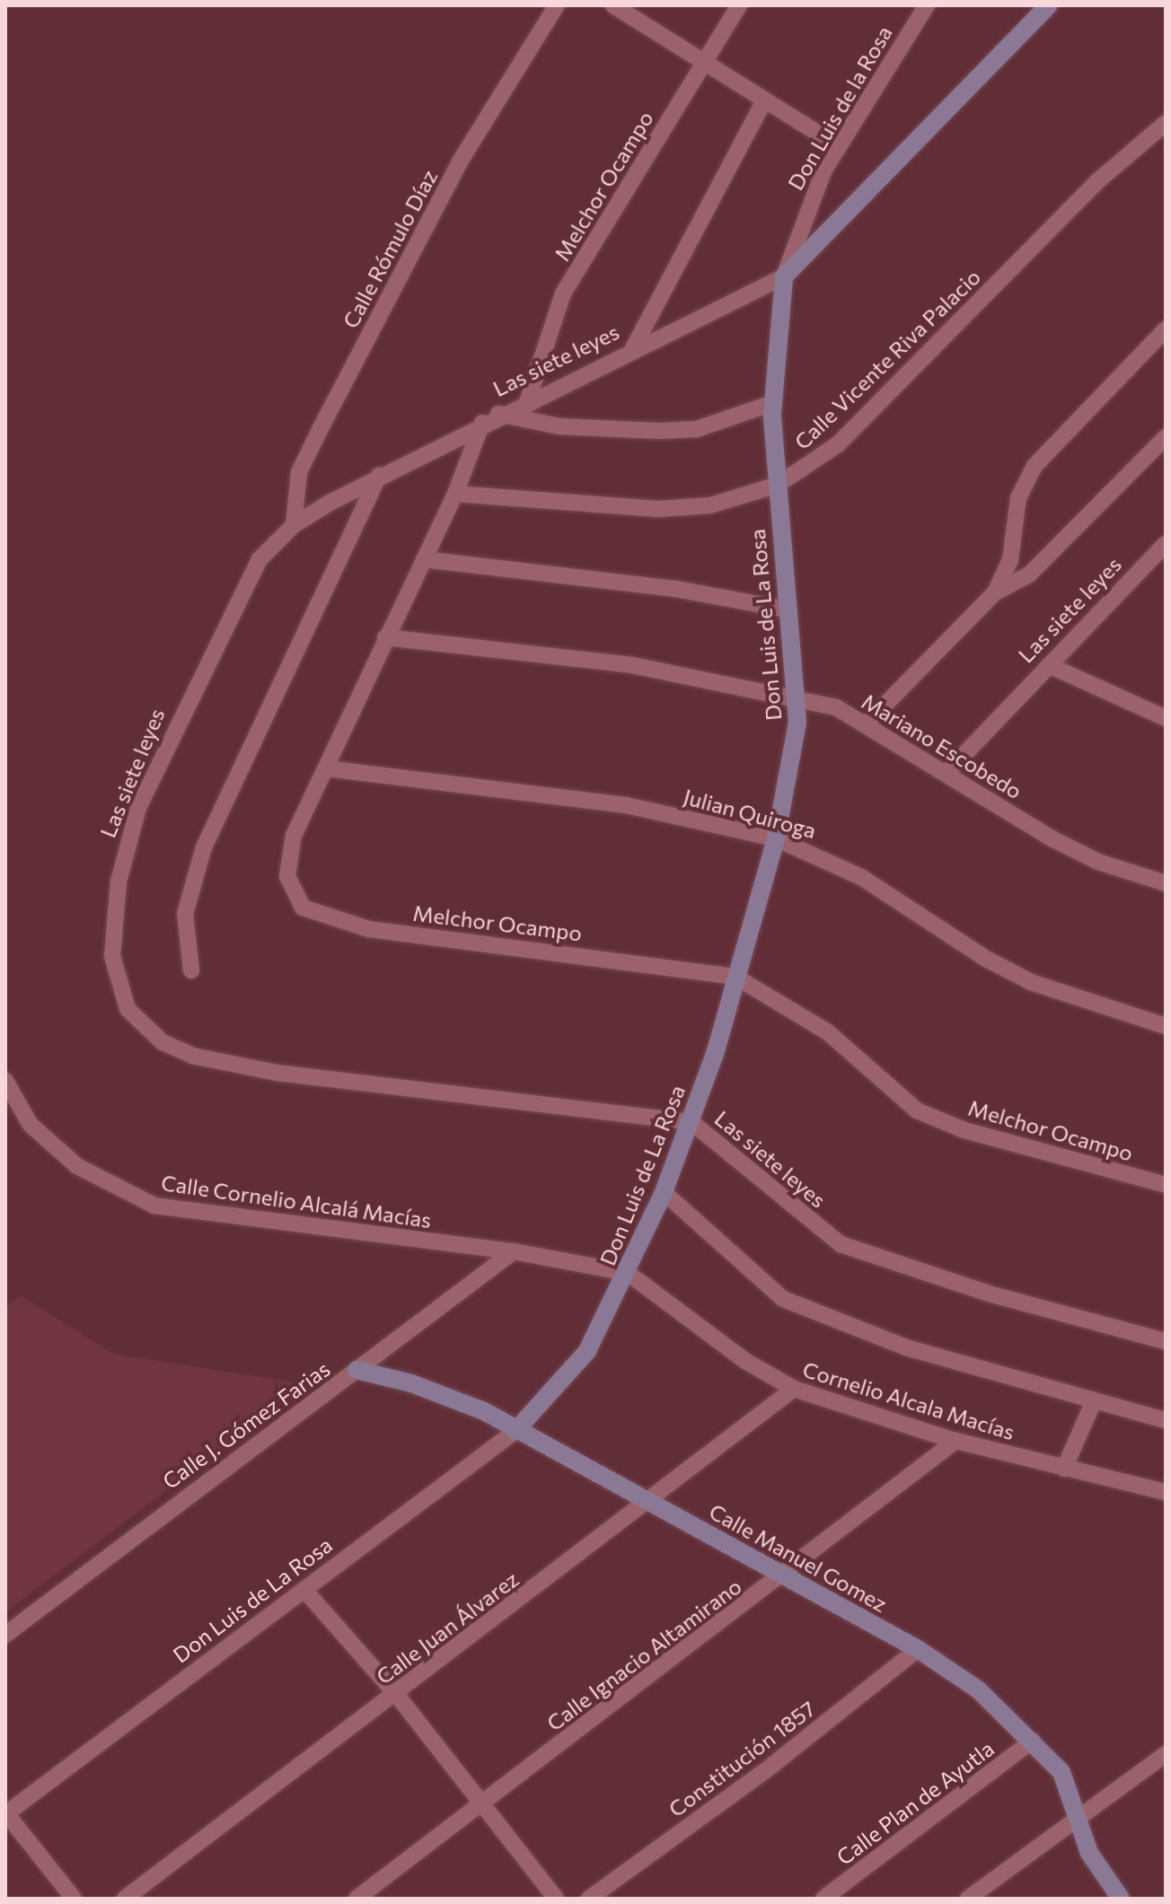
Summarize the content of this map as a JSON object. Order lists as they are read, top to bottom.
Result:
{
  "streets": {
    "street": [
      "Don Luis de la Rosa",
      "Melchor Ocampo",
      "Calle Rómulo Díaz",
      "Calle Vicente Riva Palacio",
      "Las siete leyes",
      "Don Luis de La Rosa",
      "Mariano Escobedo",
      "Julian Quiroga",
      "Calle Cornelio Alcalá Macías",
      "Cornelio Alcala Macías",
      "Calle J. Gómez Farias",
      "Calle Manuel Gomez",
      "Calle Juan Álvarez",
      "Calle Ignacio Altamirano",
      "Constitución 1857",
      "Calle Plan de Ayutla"
    ]
  },
  "crossings": [
    ["Don Luis de la Rosa", "Las siete leyes"],
    ["Don Luis de la Rosa", "Don Luis de La Rosa"],
    ["Melchor Ocampo", "Calle Vicente Riva Palacio"],
    ["Melchor Ocampo", "Las siete leyes"],
    ["Melchor Ocampo", "Don Luis de La Rosa"],
    ["Melchor Ocampo", "Mariano Escobedo"],
    ["Melchor Ocampo", "Julian Quiroga"],
    ["Calle Rómulo Díaz", "Las siete leyes"],
    ["Calle Vicente Riva Palacio", "Don Luis de La Rosa"],
    ["Las siete leyes", "Don Luis de La Rosa"],
    ["Las siete leyes", "Mariano Escobedo"],
    ["Don Luis de La Rosa", "Mariano Escobedo"],
    ["Don Luis de La Rosa", "Julian Quiroga"],
    ["Don Luis de La Rosa", "Calle Cornelio Alcalá Macías"],
    ["Don Luis de La Rosa", "Cornelio Alcala Macías"],
    ["Don Luis de La Rosa", "Calle Manuel Gomez"],
    ["Calle Cornelio Alcalá Macías", "Cornelio Alcala Macías"],
    ["Calle Cornelio Alcalá Macías", "Calle J. Gómez Farias"],
    ["Cornelio Alcala Macías", "Calle Juan Álvarez"],
    ["Cornelio Alcala Macías", "Calle Ignacio Altamirano"],
    ["Calle J. Gómez Farias", "Calle Manuel Gomez"],
    ["Calle Manuel Gomez", "Calle Juan Álvarez"],
    ["Calle Manuel Gomez", "Calle Ignacio Altamirano"],
    ["Calle Manuel Gomez", "Constitución 1857"],
    ["Calle Manuel Gomez", "Calle Plan de Ayutla"]
  ]
}
